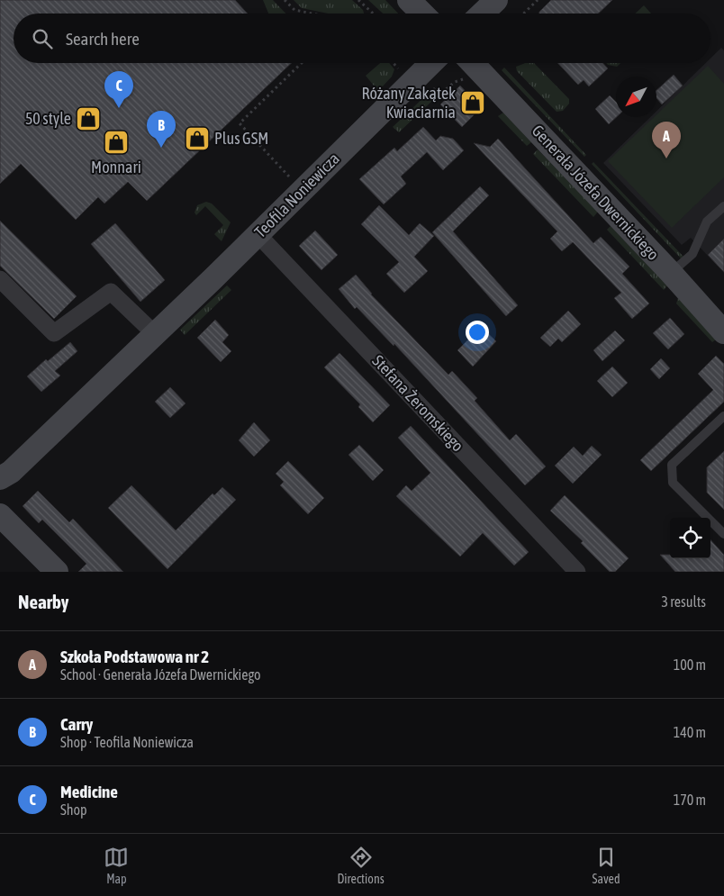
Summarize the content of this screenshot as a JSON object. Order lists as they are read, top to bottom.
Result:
{
  "streets": {
    "street": ["Generała Józefa Dwernickiego", "Teofila Noniewicza", "Stefana Żeromskiego"]
  },
  "crossings": [
    ["Teofila Noniewicza", "Stefana Żeromskiego"]
  ],
  "places": {
    "shop": [
      "Różany Zakątek Kwiaciarnia",
      "50 style",
      "Plus GSM",
      "Monnari"
    ]
  },
  "north": "bottom left",
  "page": {
    "search": "Search here",
    "pins": ["C", "B", "A"],
    "heading": ["Nearby", "3 results"],
    "list": [
      {
        "mark": "A",
        "name": "Szkoła Podstawowa nr 2",
        "note": "School · Generała Józefa Dwernickiego",
        "value": "100 m"
      },
      {
        "mark": "B",
        "name": "Carry",
        "note": "Shop · Teofila Noniewicza",
        "value": "140 m"
      },
      {
        "mark": "C",
        "name": "Medicine",
        "note": "Shop",
        "value": "170 m"
      }
    ],
    "nav": ["Map", "Directions", "Saved"]
  }
}
